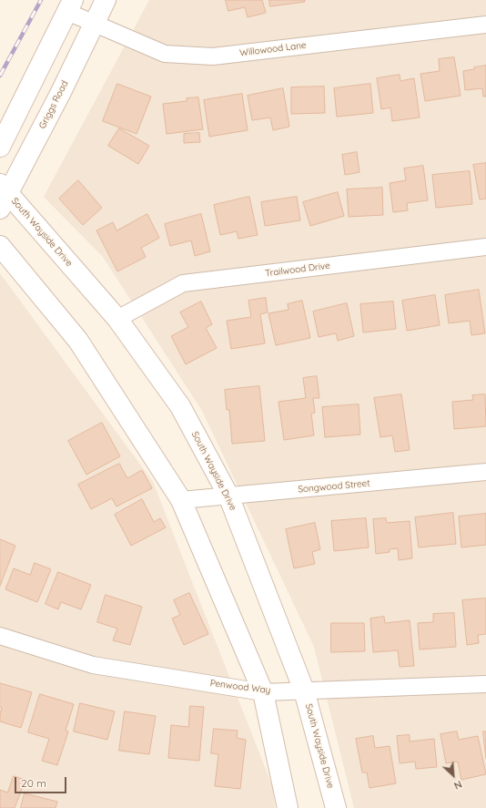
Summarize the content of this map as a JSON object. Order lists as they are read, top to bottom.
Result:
{
  "streets": {
    "main road": ["Griggs Road", "South Wayside Drive"],
    "street": [
      "Willowood Lane",
      "Trailwood Drive",
      "Songwood Street",
      "Penwood Way"
    ]
  },
  "crossings": [
    ["Willowood Lane", "Griggs Road"],
    ["Griggs Road", "South Wayside Drive"],
    ["South Wayside Drive", "Trailwood Drive"],
    ["South Wayside Drive", "Songwood Street"],
    ["South Wayside Drive", "Penwood Way"]
  ],
  "scale_bar": "20 m",
  "north": "bottom right"
}
